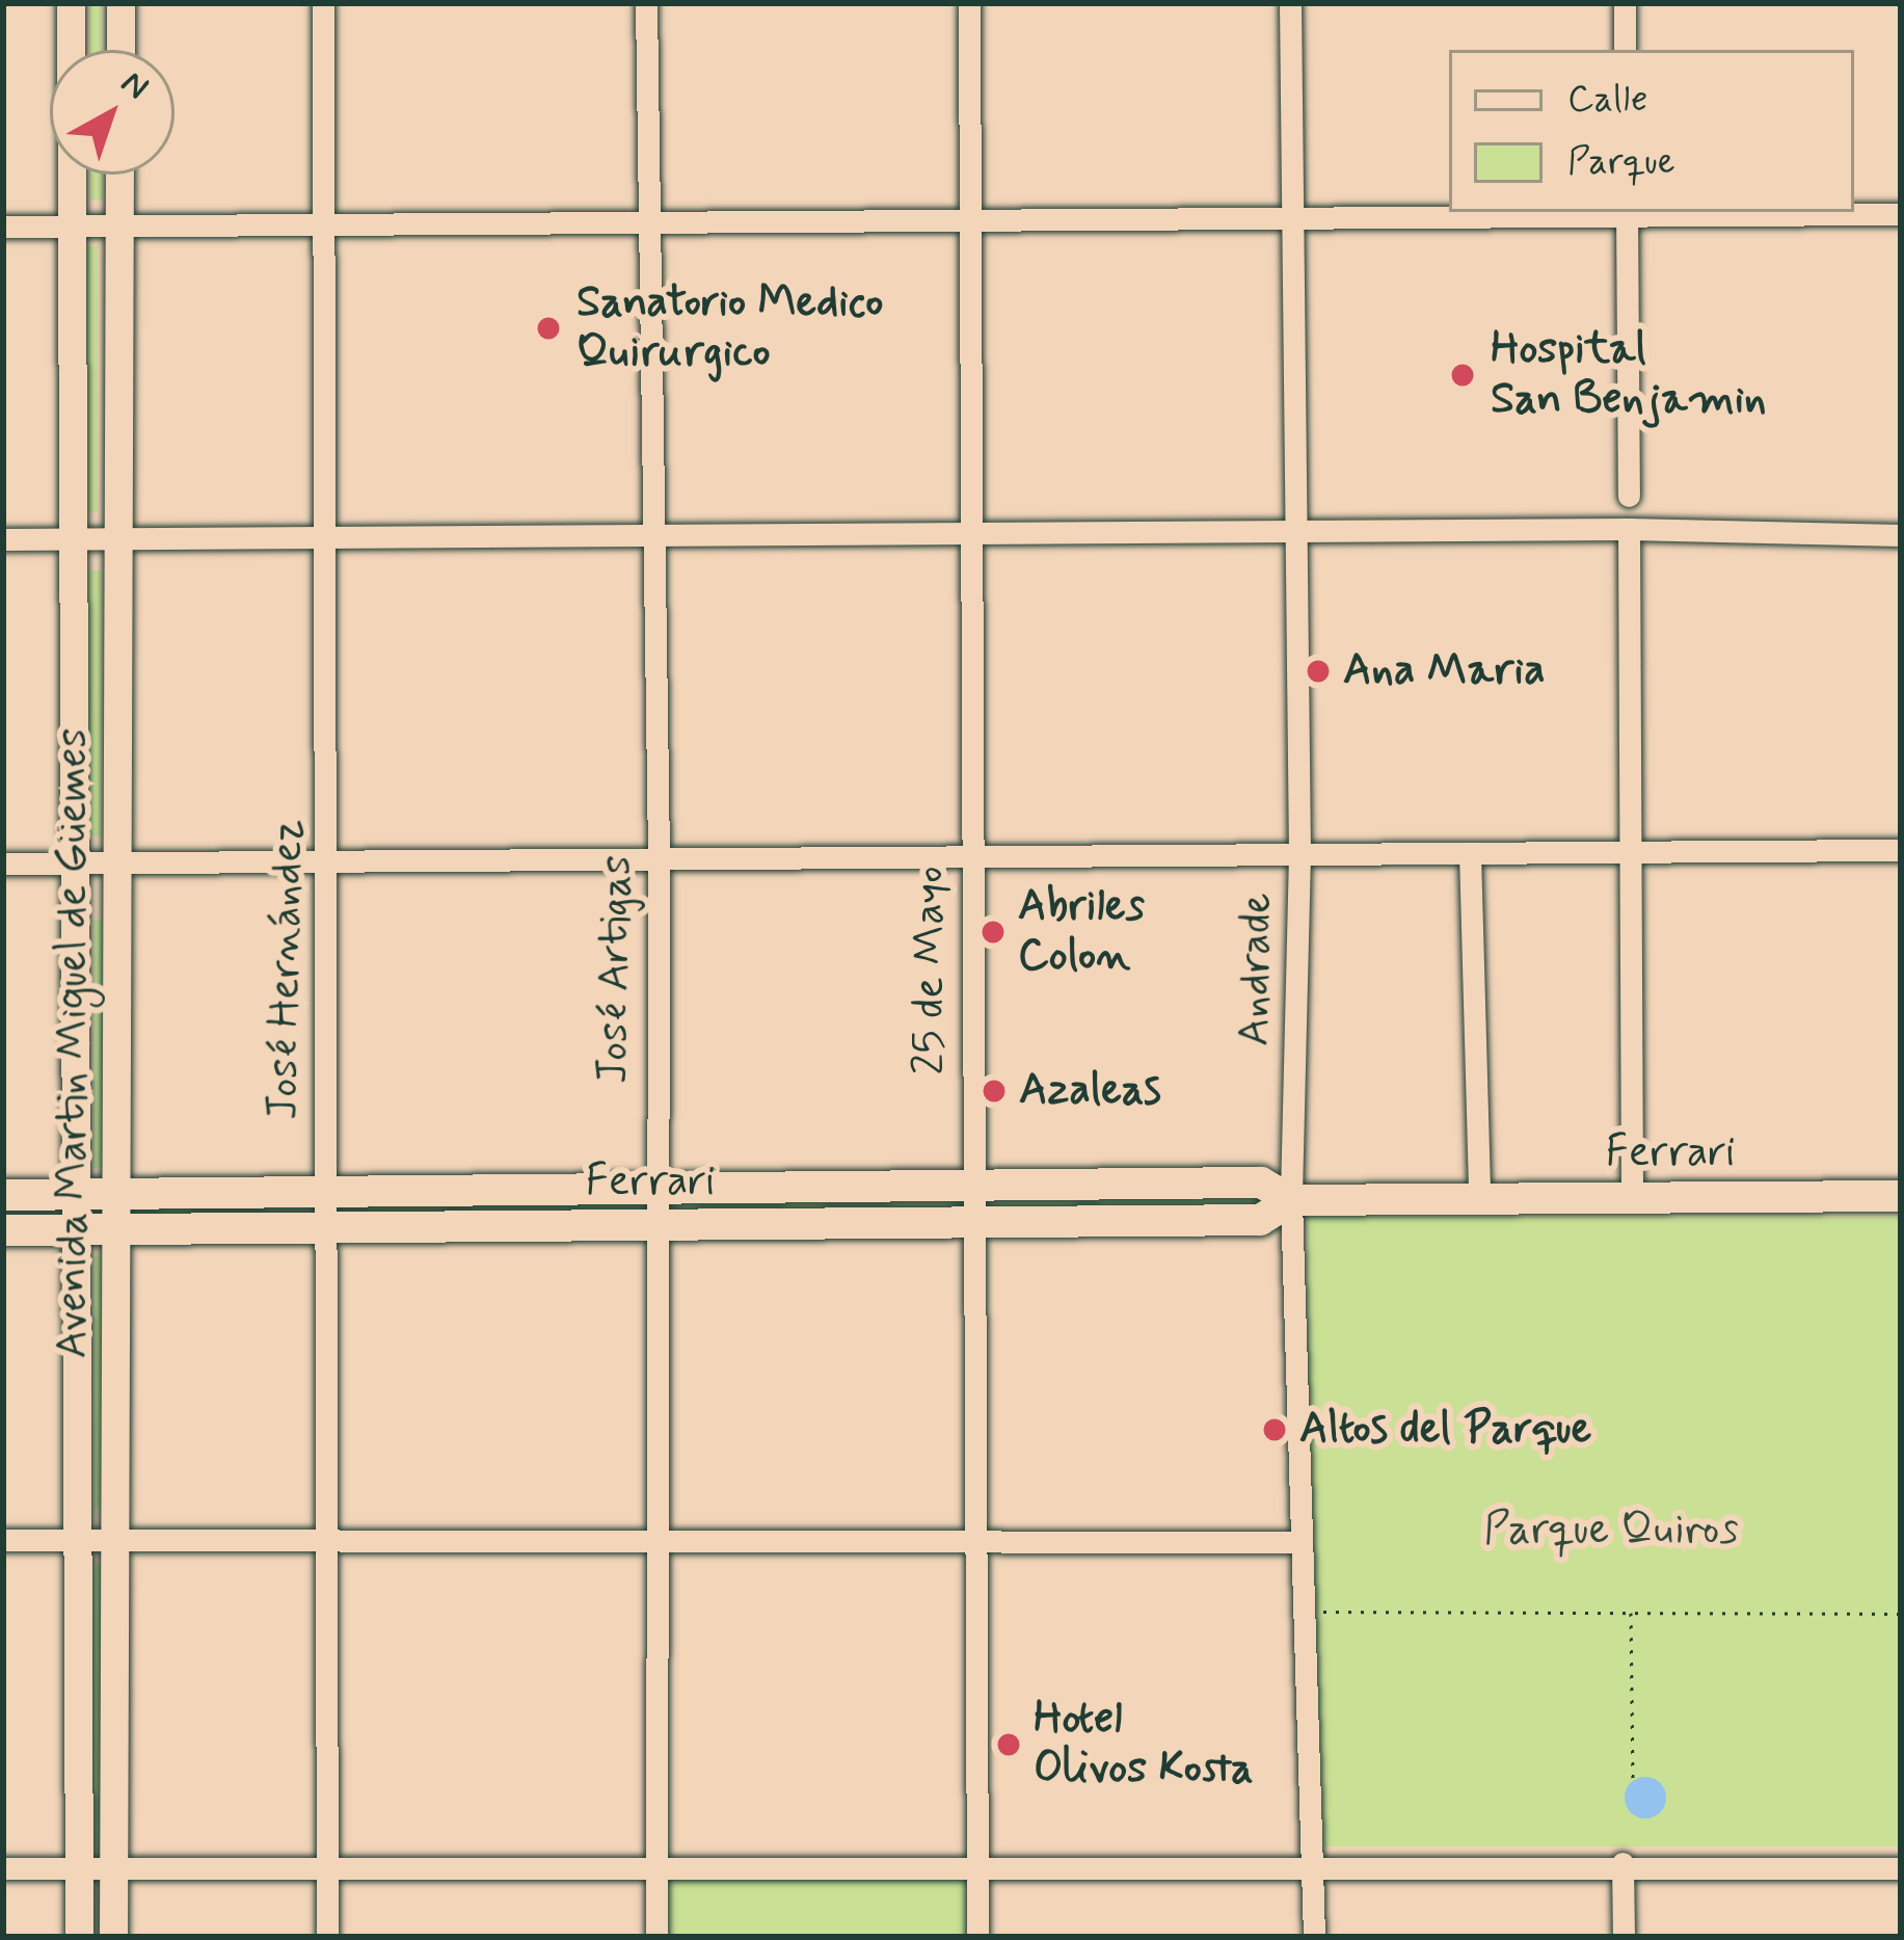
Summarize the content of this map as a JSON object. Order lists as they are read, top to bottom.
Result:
{
  "streets": {
    "main road": ["Ferrari"],
    "street": [
      "José Hernández",
      "José Artigas",
      "Andrade",
      "25 de Mayo",
      "Avenida Martin Miguel de Güemes"
    ]
  },
  "crossings": [
    ["José Hernández", "Ferrari"],
    ["José Artigas", "Ferrari"],
    ["Andrade", "Ferrari"],
    ["25 de Mayo", "Ferrari"],
    ["Avenida Martin Miguel de Güemes", "Ferrari"]
  ],
  "parks": ["Parque Quiros"],
  "places": [
    "Sanatorio Medico Quirurgico",
    "Hospital San Benjamin",
    "Ana Maria",
    "Abriles Colon",
    "Azaleas",
    "Altos del Parque",
    "Hotel Olivos Kosta"
  ],
  "legend": ["Calle", "Parque"],
  "north": "top right"
}
